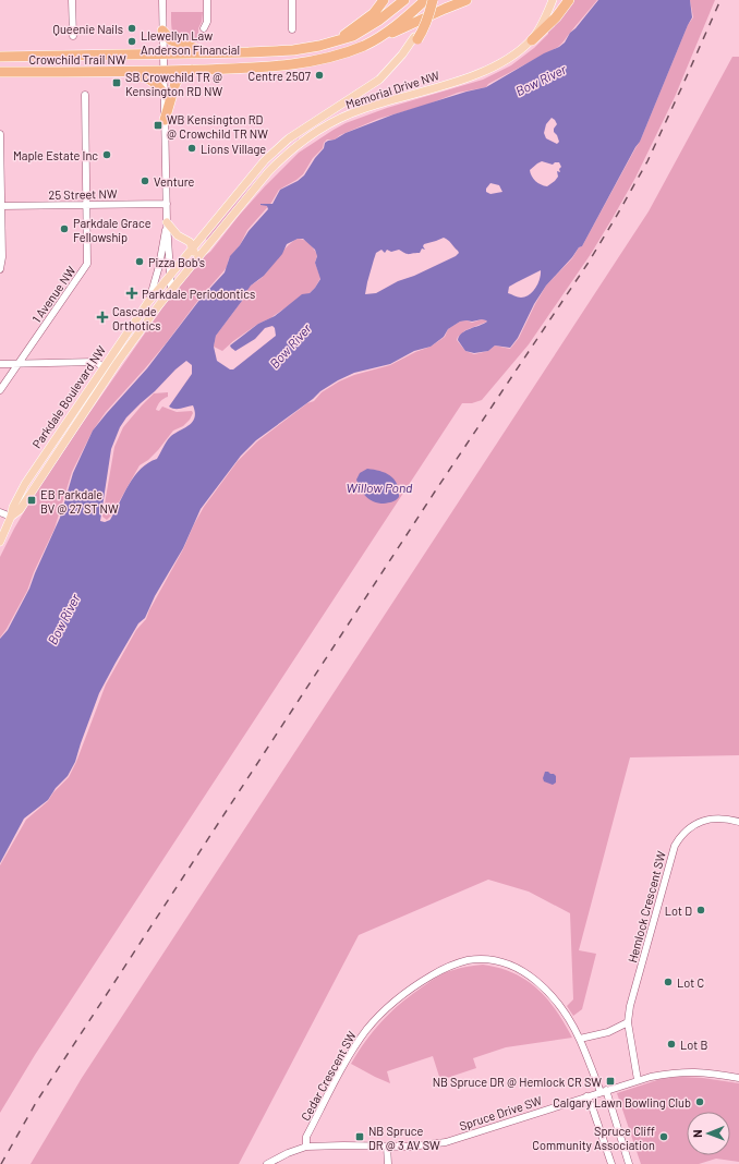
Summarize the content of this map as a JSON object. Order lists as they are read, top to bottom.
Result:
{
  "streets": {
    "highway": ["Crowchild Trail NW"],
    "main road": ["Memorial Drive NW", "Parkdale Boulevard NW"],
    "street": [
      "25 Street NW",
      "1 Avenue NW",
      "Hemlock Crescent SW",
      "Cedar Crescent SW",
      "Spruce Drive SW"
    ]
  },
  "crossings": [
    ["Memorial Drive NW", "Parkdale Boulevard NW"],
    ["25 Street NW", "1 Avenue NW"],
    ["Hemlock Crescent SW", "Spruce Drive SW"],
    ["Cedar Crescent SW", "Spruce Drive SW"]
  ],
  "water": ["Bow River", "Willow Pond"],
  "places": {
    "other": [
      "Queenie Nails",
      "Llewellyn Law Anderson Financial",
      "Centre 2507",
      "Lions Village",
      "Maple Estate Inc",
      "Venture",
      "Parkdale Grace Fellowship",
      "Pizza Bob's",
      "Lot D",
      "Lot C",
      "Lot B",
      "Calgary Lawn Bowling Club",
      "Spruce Cliff Community Association"
    ],
    "transit": [
      "SB Crowchild TR @ Kensington RD NW",
      "WB Kensington RD @ Crowchild TR NW",
      "EB Parkdale BV @ 27 ST NW",
      "NB Spruce DR @ Hemlock CR SW",
      "NB Spruce DR @ 3 AV SW"
    ],
    "health": ["Parkdale Periodontics", "Cascade Orthotics"]
  },
  "north": "left"
}
